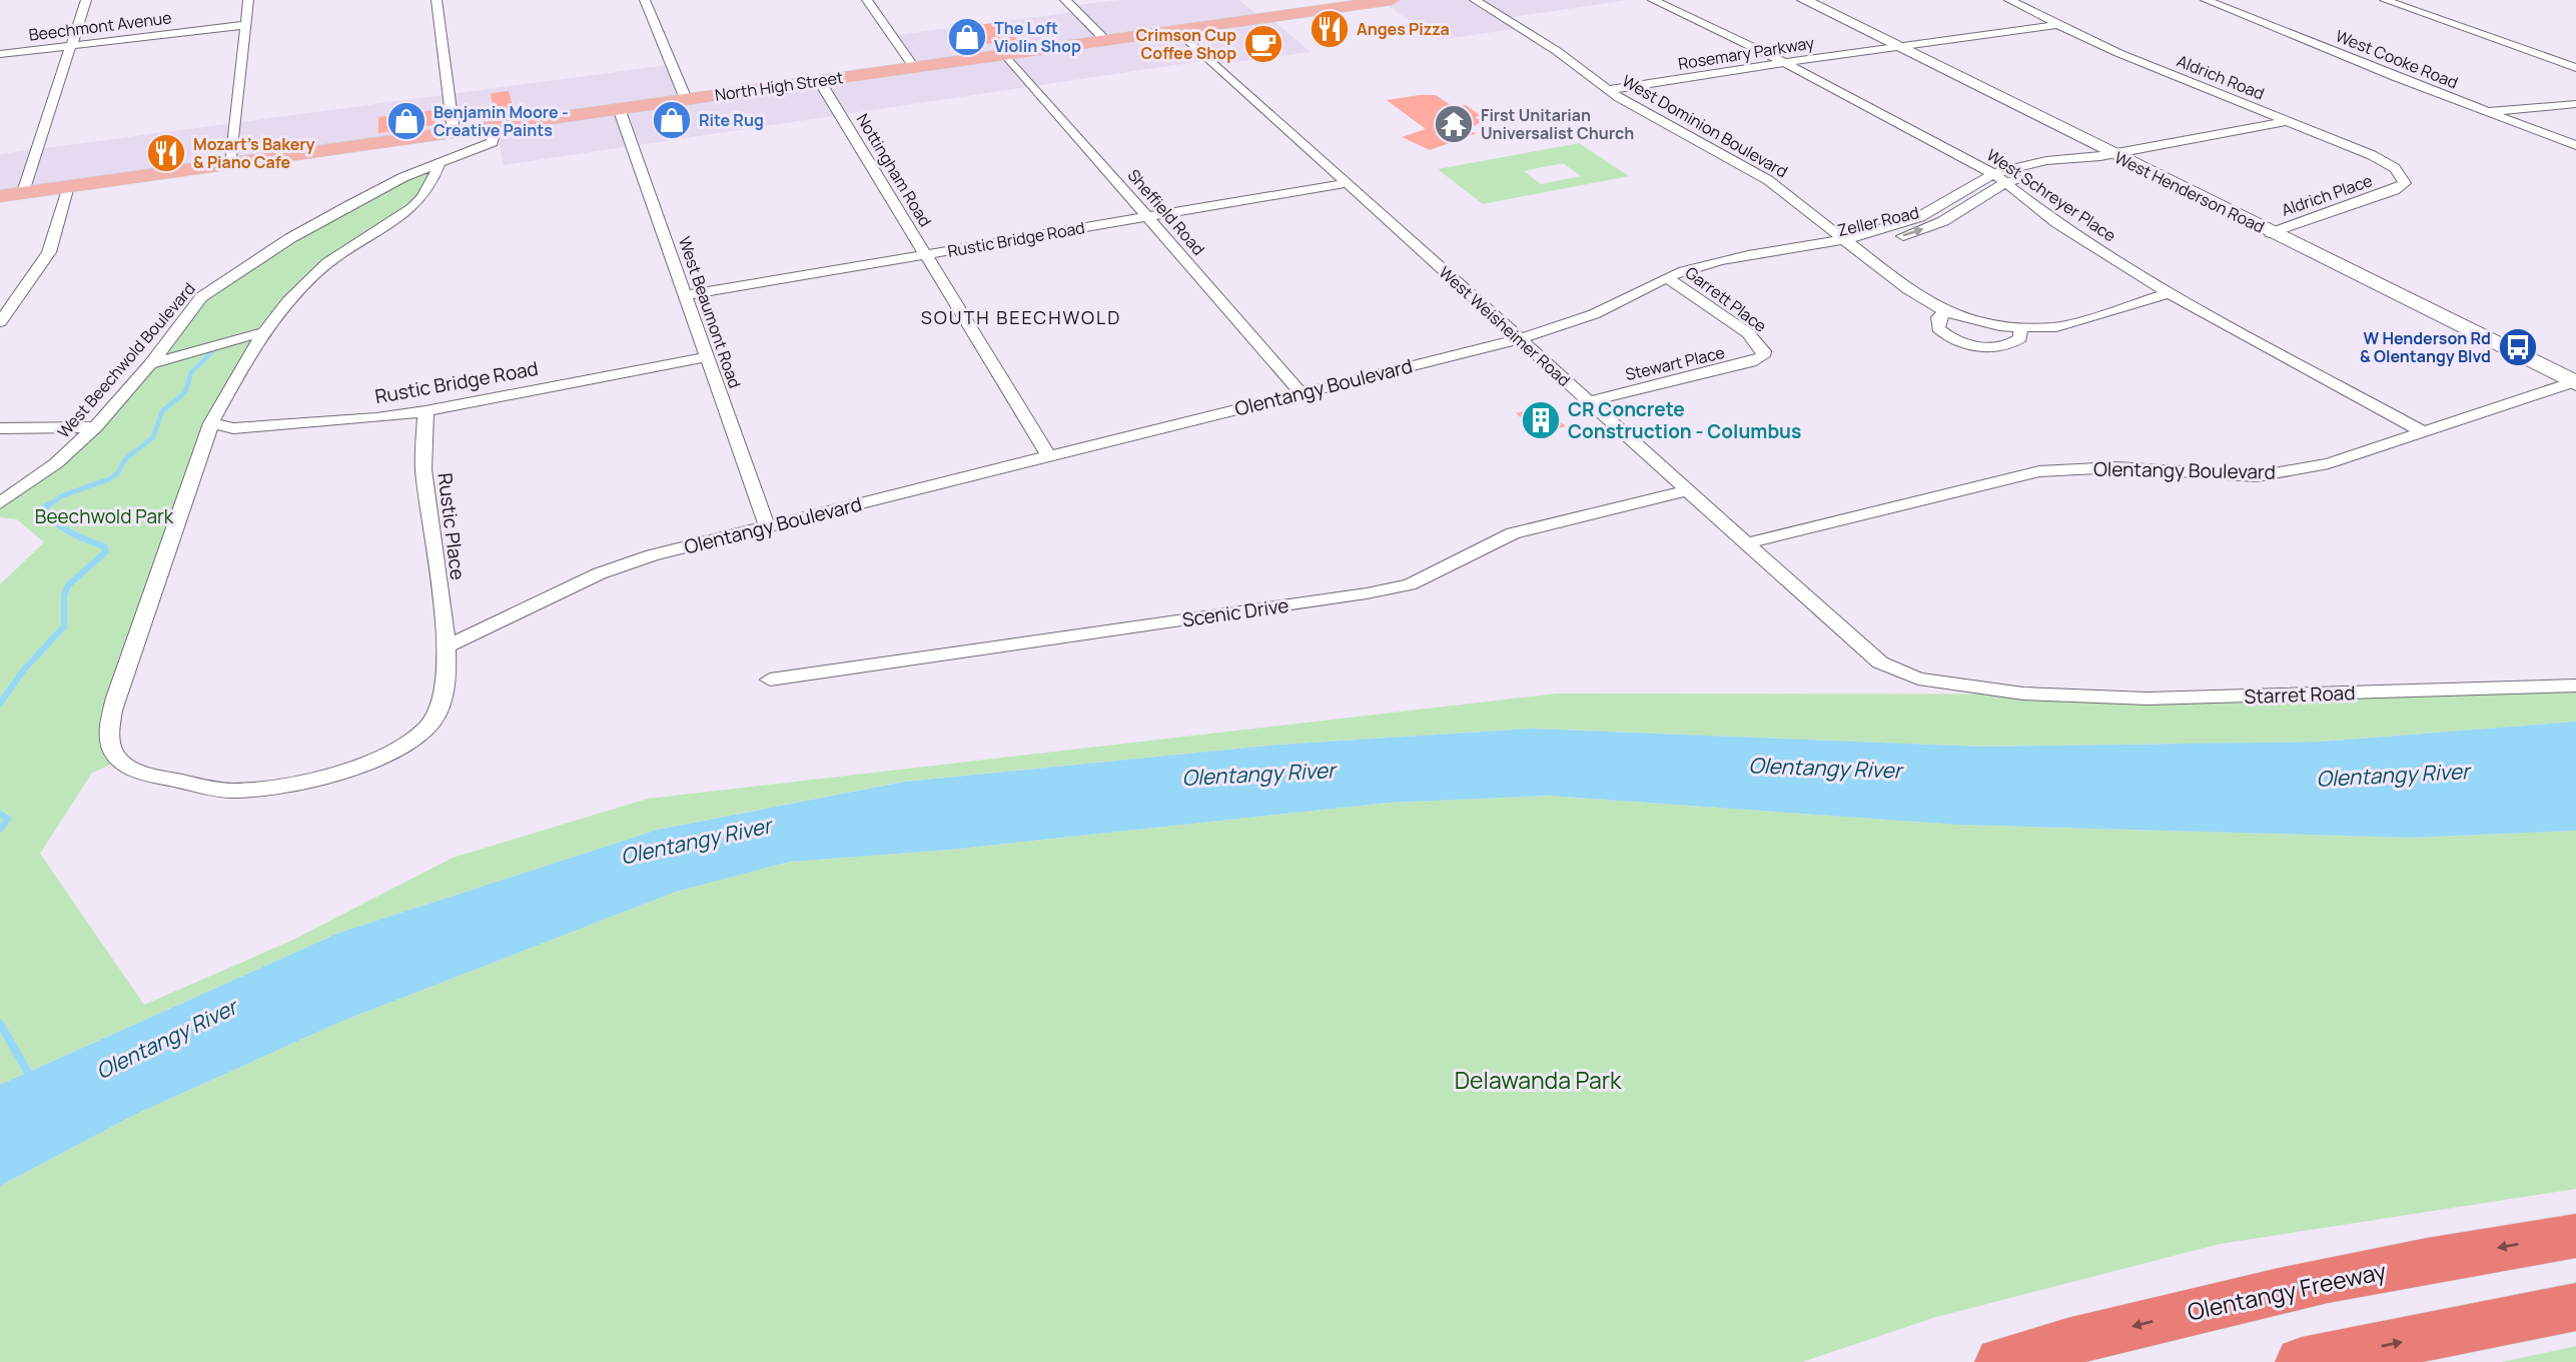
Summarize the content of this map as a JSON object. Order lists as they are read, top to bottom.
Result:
{
  "streets": {
    "highway": ["Olentangy Freeway"],
    "main road": ["North High Street", "West Henderson Road"],
    "street": [
      "Beechmont Avenue",
      "Rosemary Parkway",
      "West Cooke Road",
      "Aldrich Road",
      "West Dominion Boulevard",
      "Nottingham Road",
      "West Schreyer Place",
      "Aldrich Place",
      "Sheffield Road",
      "Zeller Road",
      "Rustic Bridge Road",
      "Garrett Place",
      "West Beaumont Road",
      "West Weisheimer Road",
      "West Beechwold Boulevard",
      "Stewart Place",
      "Olentangy Boulevard",
      "Rustic Place",
      "Scenic Drive",
      "Starret Road"
    ]
  },
  "crossings": [
    ["Rosemary Parkway", "Aldrich Road"],
    ["Rosemary Parkway", "West Dominion Boulevard"],
    ["Rosemary Parkway", "West Henderson Road"],
    ["Rosemary Parkway", "West Schreyer Place"],
    ["Aldrich Road", "Aldrich Place"],
    ["Aldrich Road", "Zeller Road"],
    ["North High Street", "Nottingham Road"],
    ["North High Street", "Sheffield Road"],
    ["North High Street", "West Beaumont Road"],
    ["North High Street", "West Weisheimer Road"],
    ["North High Street", "West Beechwold Boulevard"],
    ["West Dominion Boulevard", "West Schreyer Place"],
    ["West Dominion Boulevard", "Zeller Road"],
    ["Nottingham Road", "Rustic Bridge Road"],
    ["Nottingham Road", "Olentangy Boulevard"],
    ["West Henderson Road", "Aldrich Place"],
    ["West Henderson Road", "Zeller Road"],
    ["West Henderson Road", "Olentangy Boulevard"],
    ["West Schreyer Place", "Zeller Road"],
    ["West Schreyer Place", "Olentangy Boulevard"],
    ["Sheffield Road", "Rustic Bridge Road"],
    ["Sheffield Road", "Olentangy Boulevard"],
    ["Zeller Road", "Garrett Place"],
    ["Zeller Road", "West Weisheimer Road"],
    ["Zeller Road", "Olentangy Boulevard"],
    ["Rustic Bridge Road", "West Beaumont Road"],
    ["Rustic Bridge Road", "West Weisheimer Road"],
    ["Rustic Bridge Road", "Rustic Place"],
    ["Garrett Place", "Stewart Place"],
    ["West Beaumont Road", "Olentangy Boulevard"],
    ["West Weisheimer Road", "Stewart Place"],
    ["West Weisheimer Road", "Olentangy Boulevard"],
    ["West Weisheimer Road", "Scenic Drive"],
    ["West Weisheimer Road", "Starret Road"],
    ["Olentangy Boulevard", "Rustic Place"]
  ],
  "districts": ["SOUTH BEECHWOLD"],
  "water": ["Olentangy River"],
  "parks": ["Beechwold Park", "Delawanda Park"],
  "places": {
    "restaurant": ["Anges Pizza", "Mozart's Bakery & Piano Cafe"],
    "shop": ["The Loft Violin Shop", "Rite Rug", "Benjamin Moore - Creative Paints"],
    "cafe": ["Crimson Cup Coffee Shop"],
    "temple": ["First Unitarian Universalist Church"],
    "bus stop": ["W Henderson Rd & Olentangy Blvd"],
    "building": ["CR Concrete Construction - Columbus"]
  }
}
